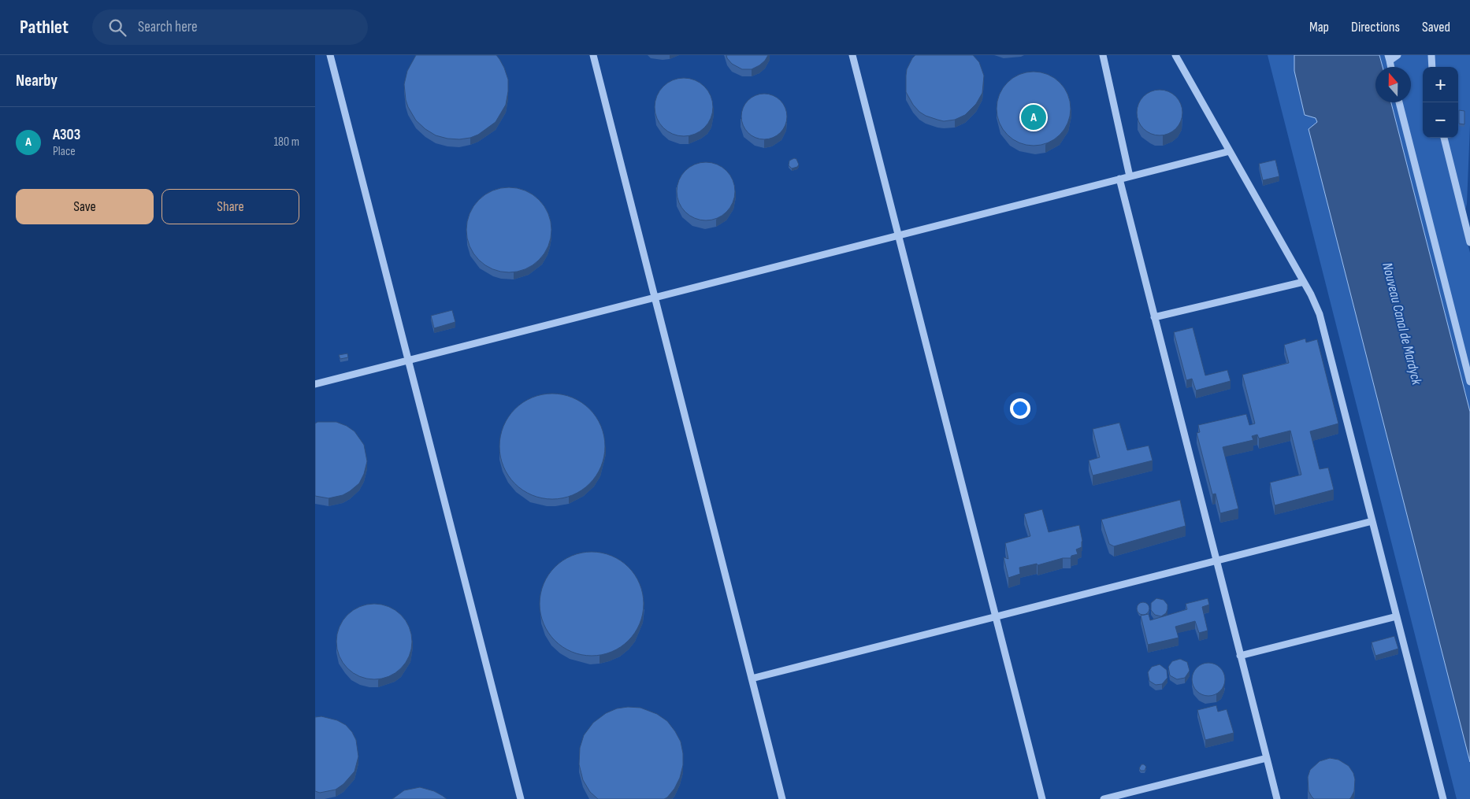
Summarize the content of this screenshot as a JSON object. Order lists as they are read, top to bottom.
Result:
{
  "water": ["Nouveau Canal de Mardyck"],
  "north": "top",
  "page": {
    "header": "Pathlet",
    "search": "Search here",
    "nav": ["Map", "Directions", "Saved"],
    "heading": "Nearby",
    "map_buttons": ["+", "−"],
    "pins": "A",
    "list": [
      {
        "mark": "A",
        "name": "A303",
        "note": "Place",
        "value": "180 m"
      }
    ],
    "buttons": ["Save", "Share"]
  }
}
